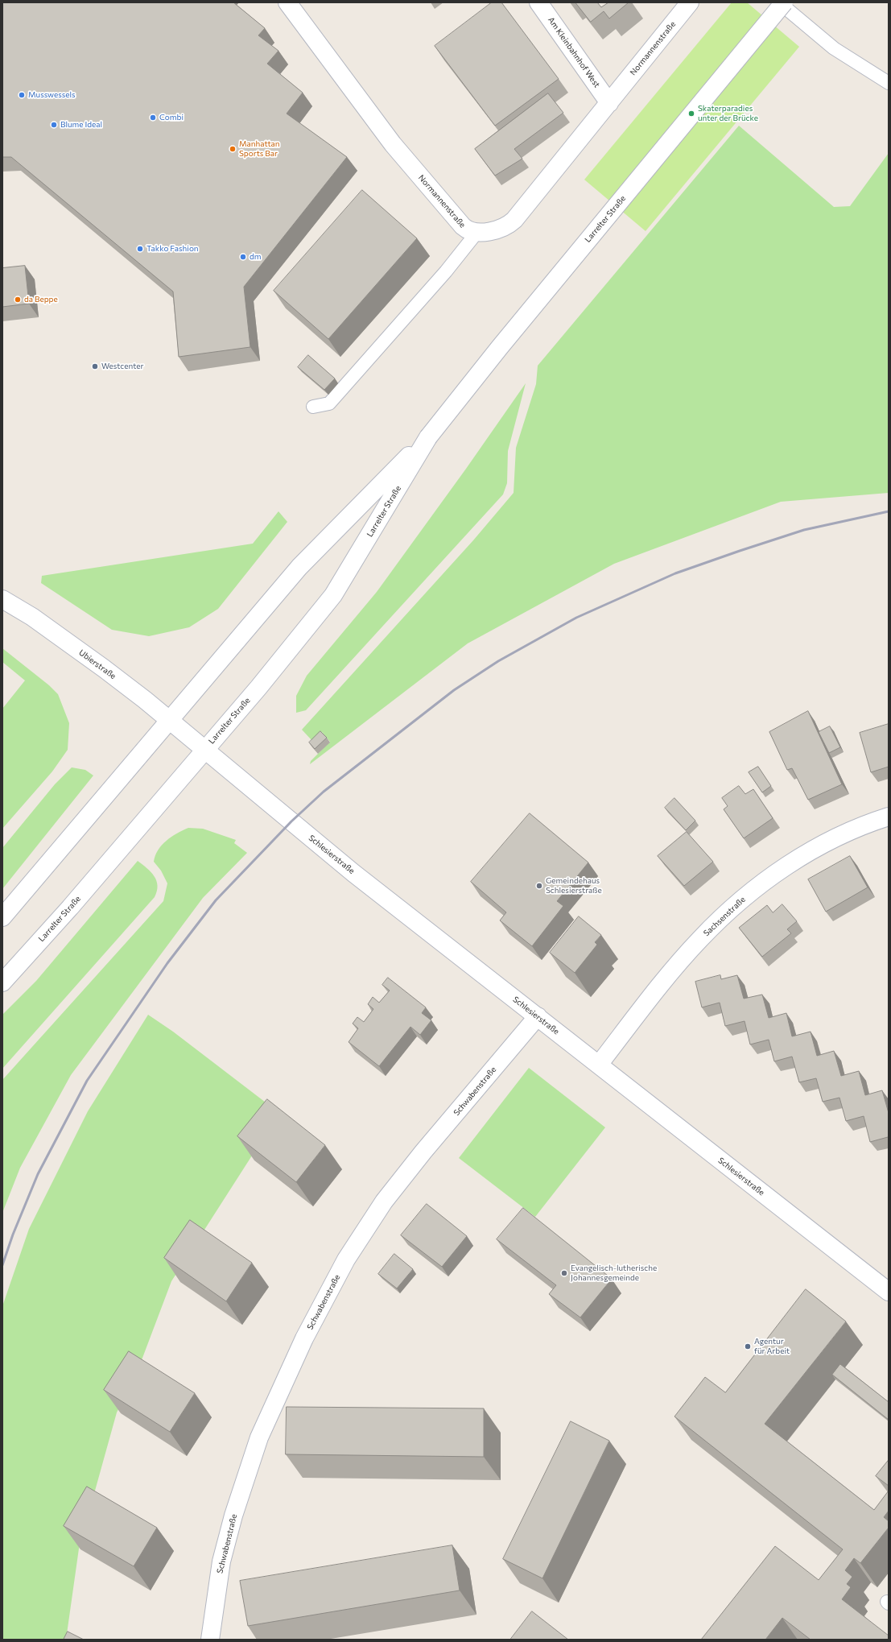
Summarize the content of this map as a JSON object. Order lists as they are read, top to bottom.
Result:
{
  "streets": {
    "street": [
      "Normannenstraße",
      "Am Kleinbahnhof West",
      "Larrelter Straße",
      "Ubierstraße",
      "Schlesierstraße",
      "Sachsenstraße",
      "Schwabenstraße"
    ]
  },
  "crossings": [
    ["Normannenstraße", "Am Kleinbahnhof West"],
    ["Larrelter Straße", "Ubierstraße"],
    ["Larrelter Straße", "Schlesierstraße"],
    ["Ubierstraße", "Schlesierstraße"],
    ["Schlesierstraße", "Sachsenstraße"],
    ["Schlesierstraße", "Schwabenstraße"]
  ],
  "places": [
    "Musswessels",
    "Skaterparadies unter der Brücke",
    "Combi",
    "Blume Ideal",
    "Manhattan Sports Bar",
    "Takko Fashion",
    "dm",
    "da Beppe",
    "Westcenter",
    "Gemeindehaus Schlesierstraße",
    "Evangelisch-lutherische Johannesgemeinde",
    "Agentur für Arbeit"
  ]
}
